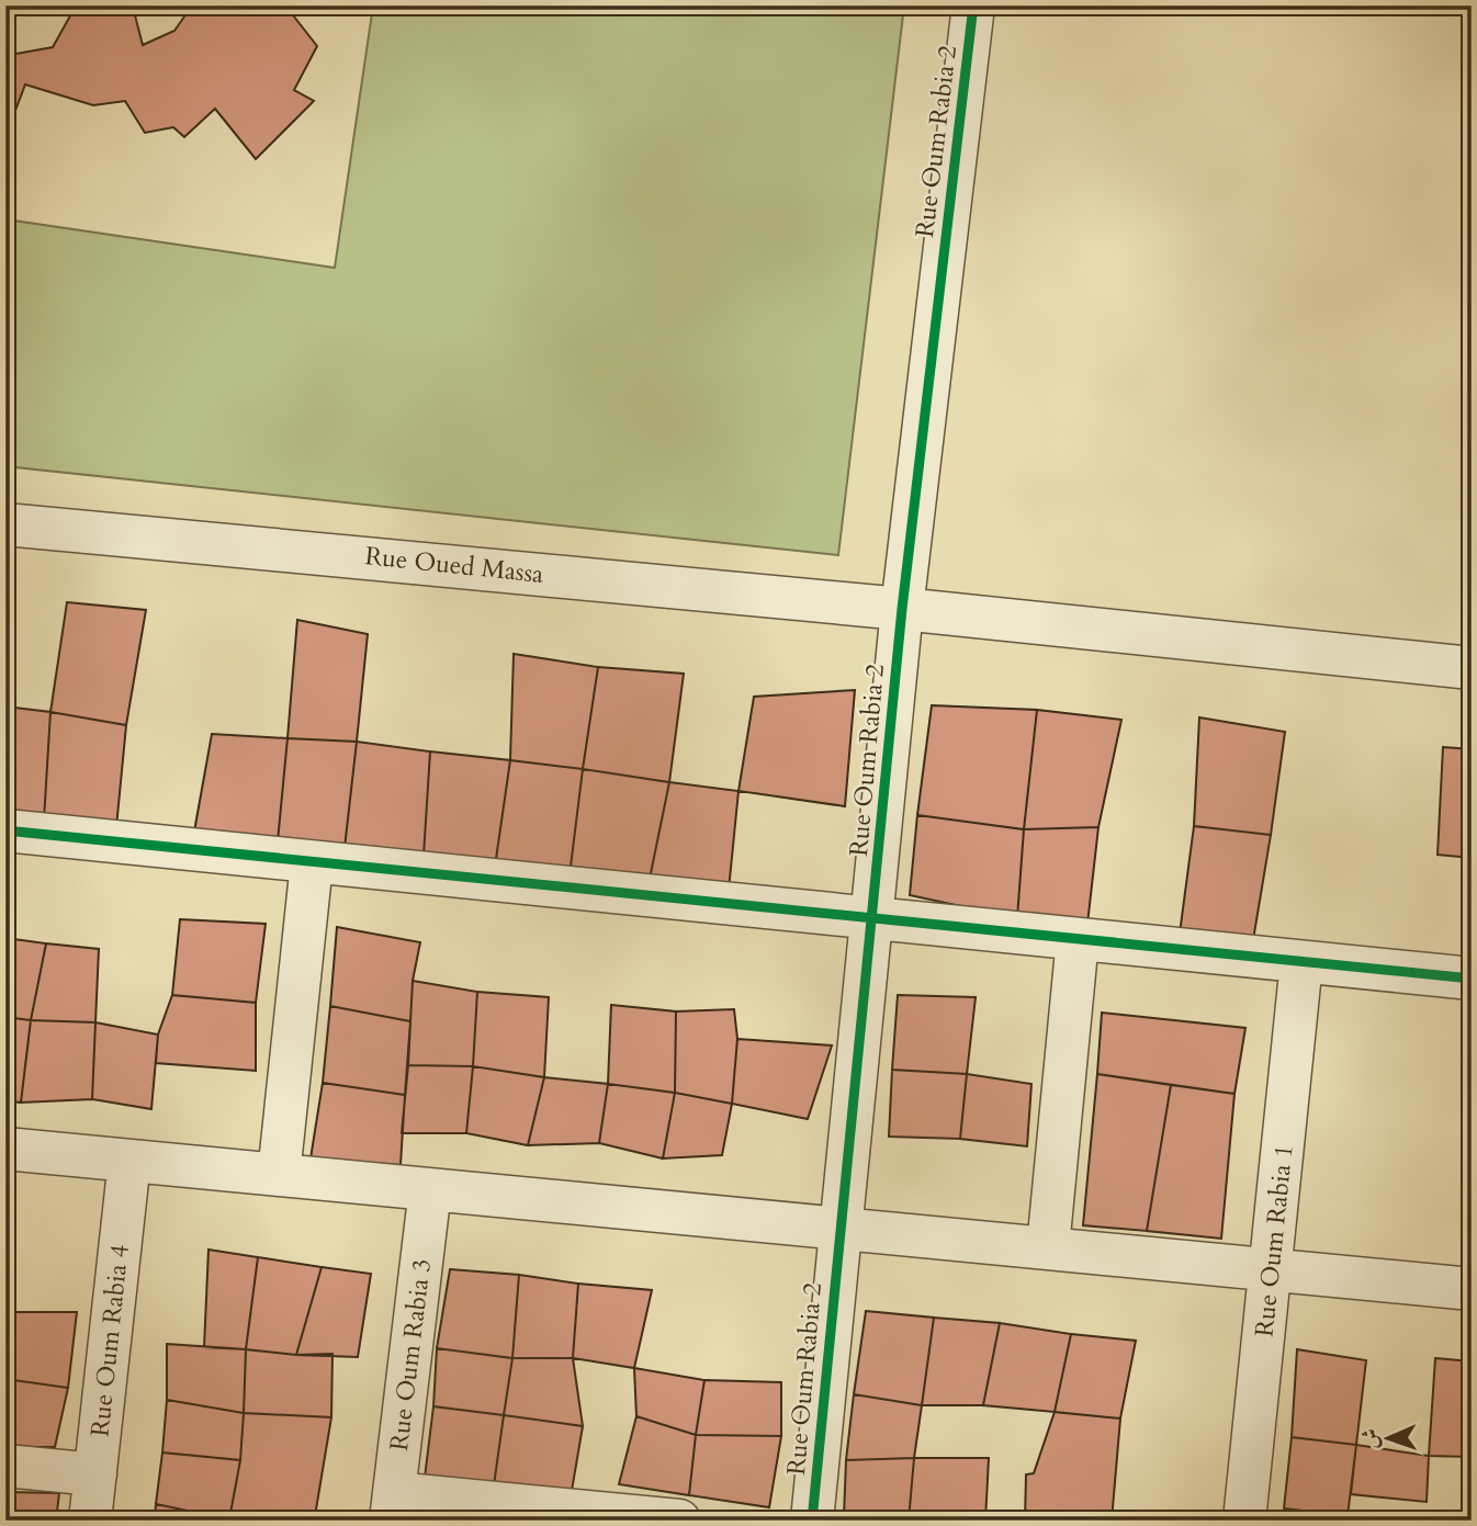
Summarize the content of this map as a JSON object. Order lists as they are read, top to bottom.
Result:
{
  "streets": {
    "street": [
      "Rue Oum Rabia 2",
      "Rue Oued Massa",
      "Rue Oum Rabia 1",
      "Rue Oum Rabia 4",
      "Rue Oum Rabia 3"
    ]
  },
  "crossings": [
    ["Rue Oum Rabia 2", "Rue Oued Massa"]
  ],
  "north": "left"
}
